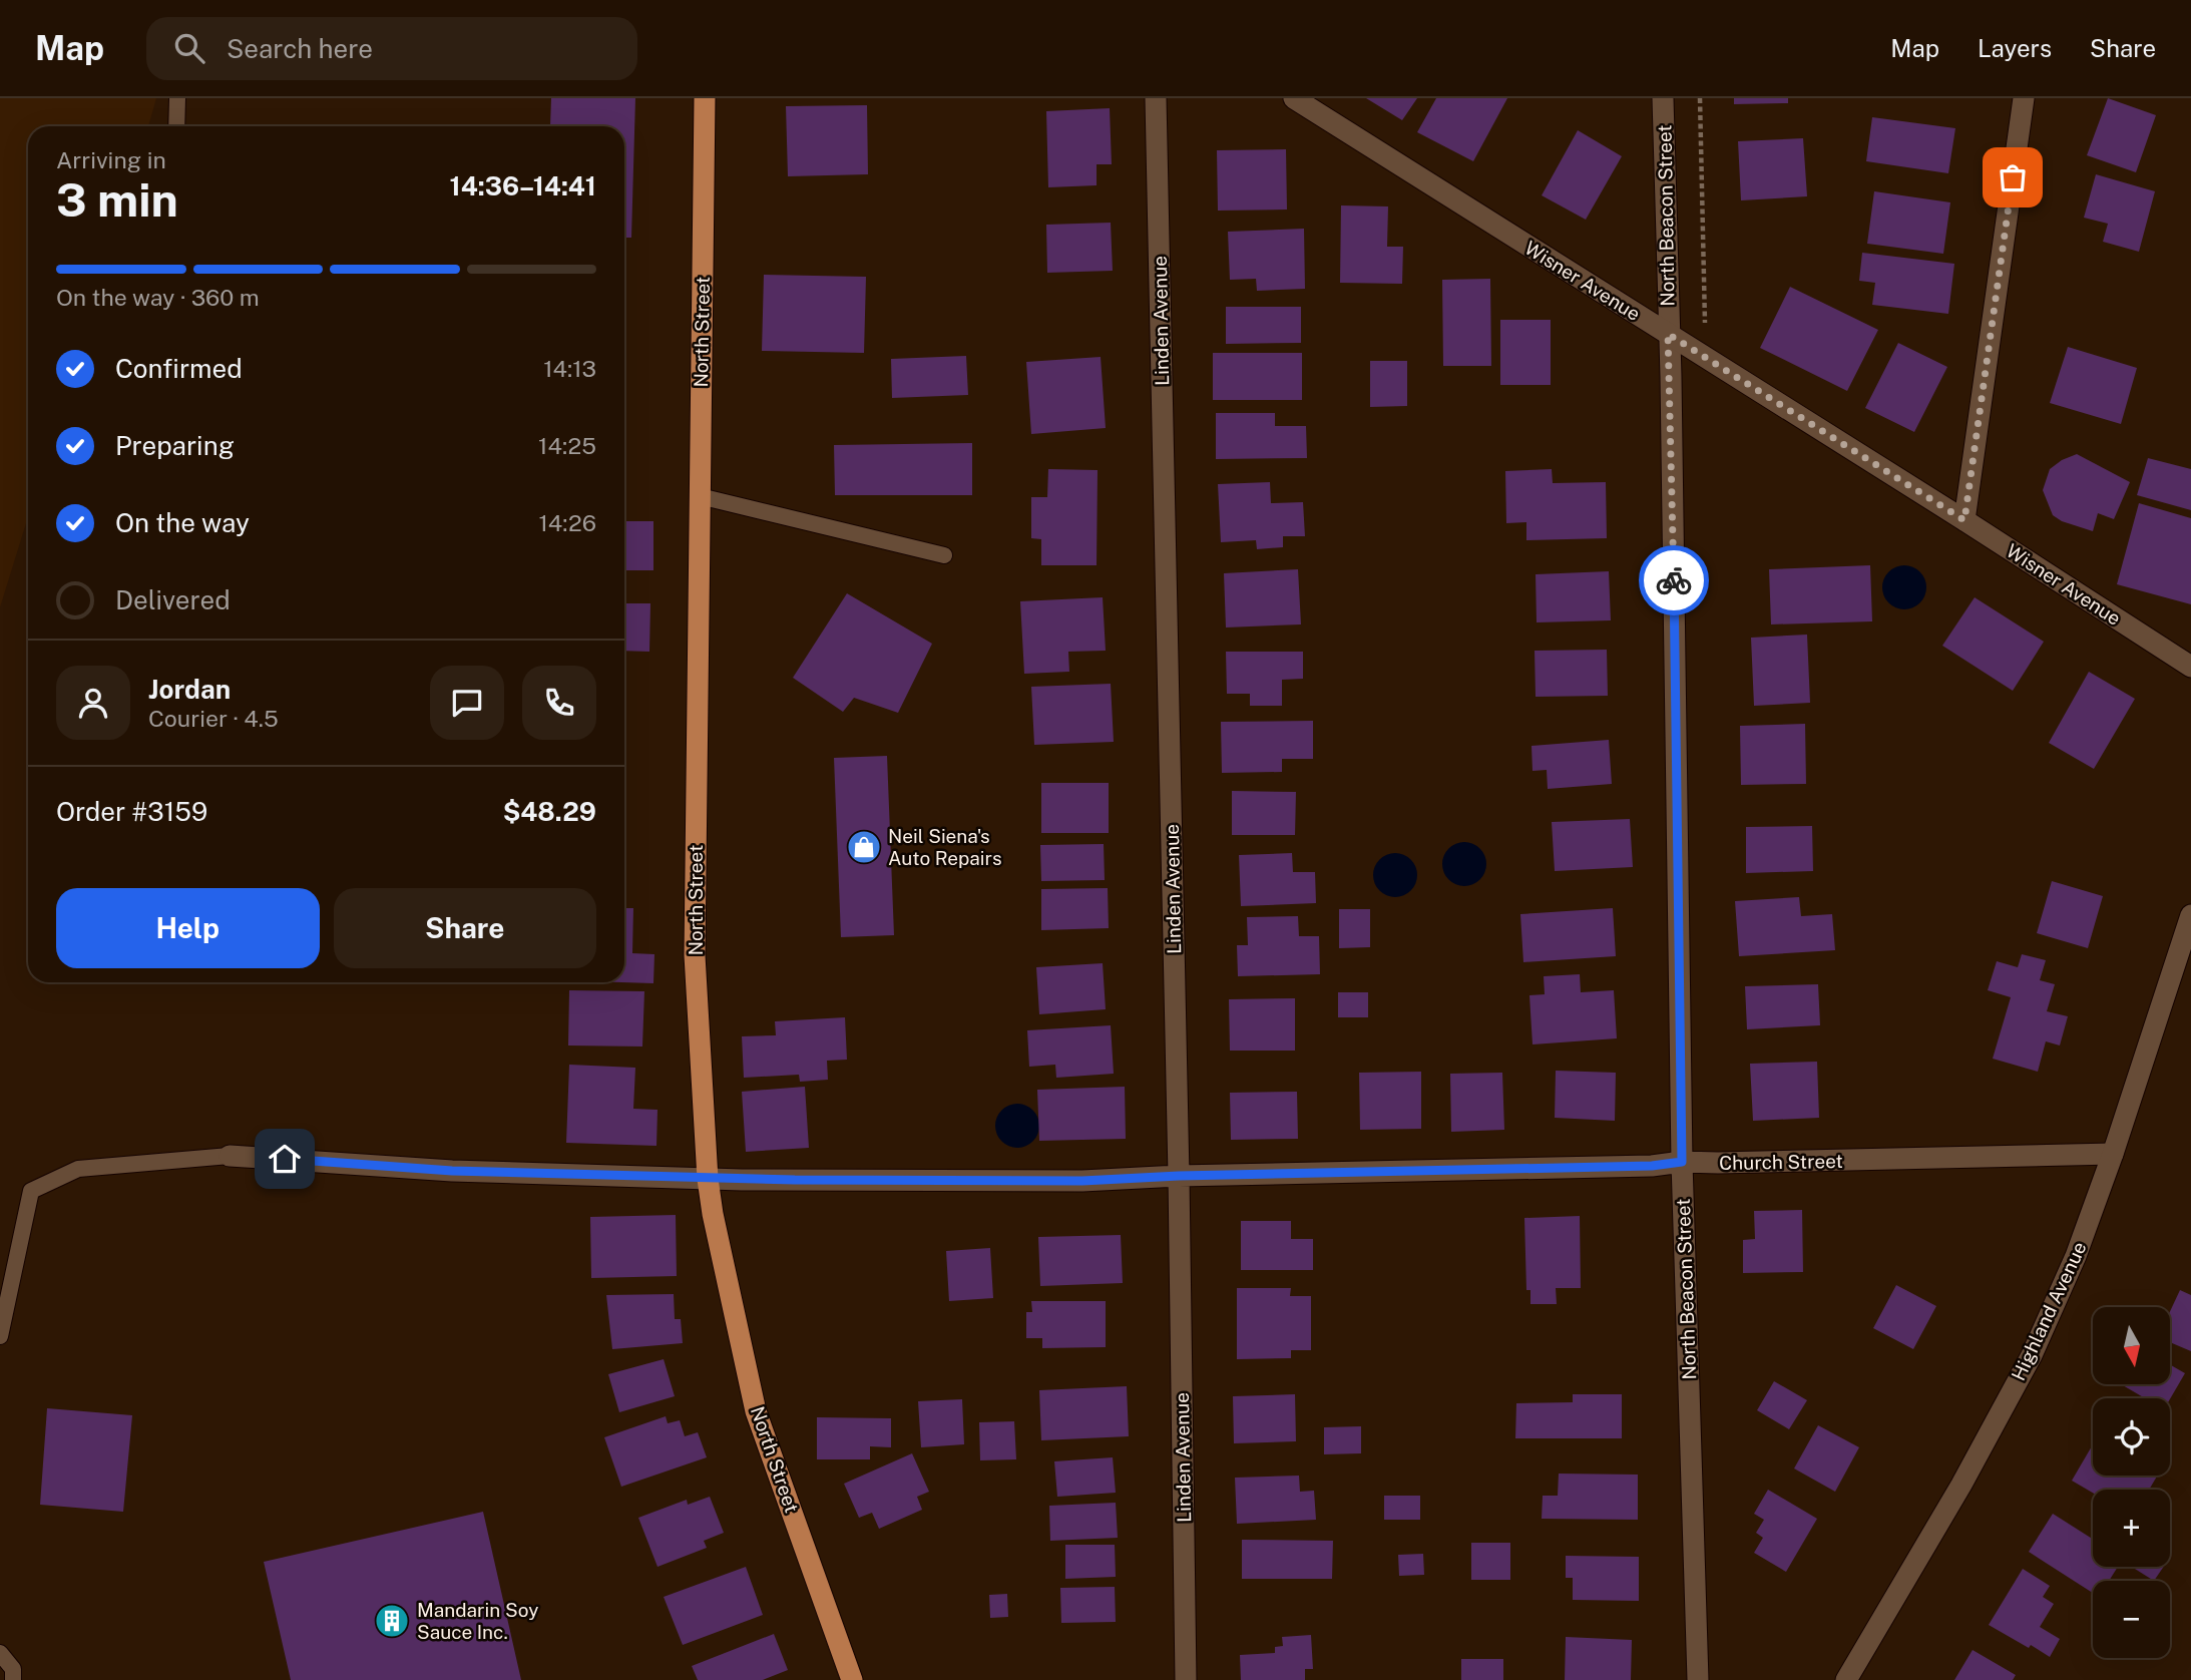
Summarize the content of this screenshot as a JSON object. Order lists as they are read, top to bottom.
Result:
{
  "streets": {
    "main road": ["North Street"],
    "street": [
      "North Beacon Street",
      "Wisner Avenue",
      "Linden Avenue",
      "Church Street",
      "Highland Avenue"
    ]
  },
  "crossings": [
    ["North Beacon Street", "Wisner Avenue"],
    ["North Beacon Street", "Church Street"],
    ["Linden Avenue", "Church Street"],
    ["North Street", "Church Street"],
    ["Church Street", "Highland Avenue"]
  ],
  "places": {
    "shop": ["Neil Siena's Auto Repairs"],
    "building": ["Mandarin Soy Sauce Inc."]
  },
  "north": "bottom",
  "page": {
    "header": "Map",
    "search": "Search here",
    "nav": ["Map", "Layers", "Share"],
    "heading": ["3 min", "Arriving in", "14:36–14:41"],
    "panel": [
      "Jordan",
      "Courier · 4.5",
      "Order #3159",
      "$48.29"
    ],
    "bar": "On the way · 360 m",
    "list": [
      ["Confirmed", "14:13"],
      ["Preparing", "14:25"],
      ["On the way", "14:26"],
      "Delivered"
    ],
    "buttons": ["Help", "Share"],
    "map_buttons": ["+", "−"]
  }
}
